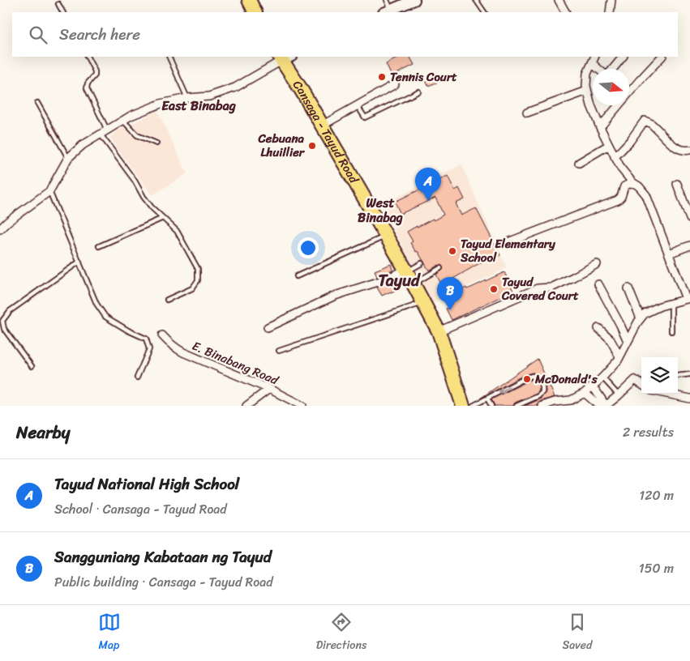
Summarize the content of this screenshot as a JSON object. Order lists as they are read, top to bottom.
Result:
{
  "streets": {
    "highway": ["Cansaga - Tayud Road"],
    "street": ["E. Binabang Road"]
  },
  "districts": ["East Binabag", "West Binabag", "Tayud"],
  "places": [
    "Tennis Court",
    "Cebuana Lhuillier",
    "Tayud Elementary School",
    "Tayud Covered Court",
    "McDonald's"
  ],
  "north": "right",
  "page": {
    "search": "Search here",
    "pins": ["A", "B"],
    "heading": ["Nearby", "2 results"],
    "list": [
      {
        "mark": "A",
        "name": "Tayud National High School",
        "note": "School · Cansaga - Tayud Road",
        "value": "120 m"
      },
      {
        "mark": "B",
        "name": "Sangguniang Kabataan ng Tayud",
        "note": "Public building · Cansaga - Tayud Road",
        "value": "150 m"
      }
    ],
    "nav": ["Map", "Directions", "Saved"]
  }
}
